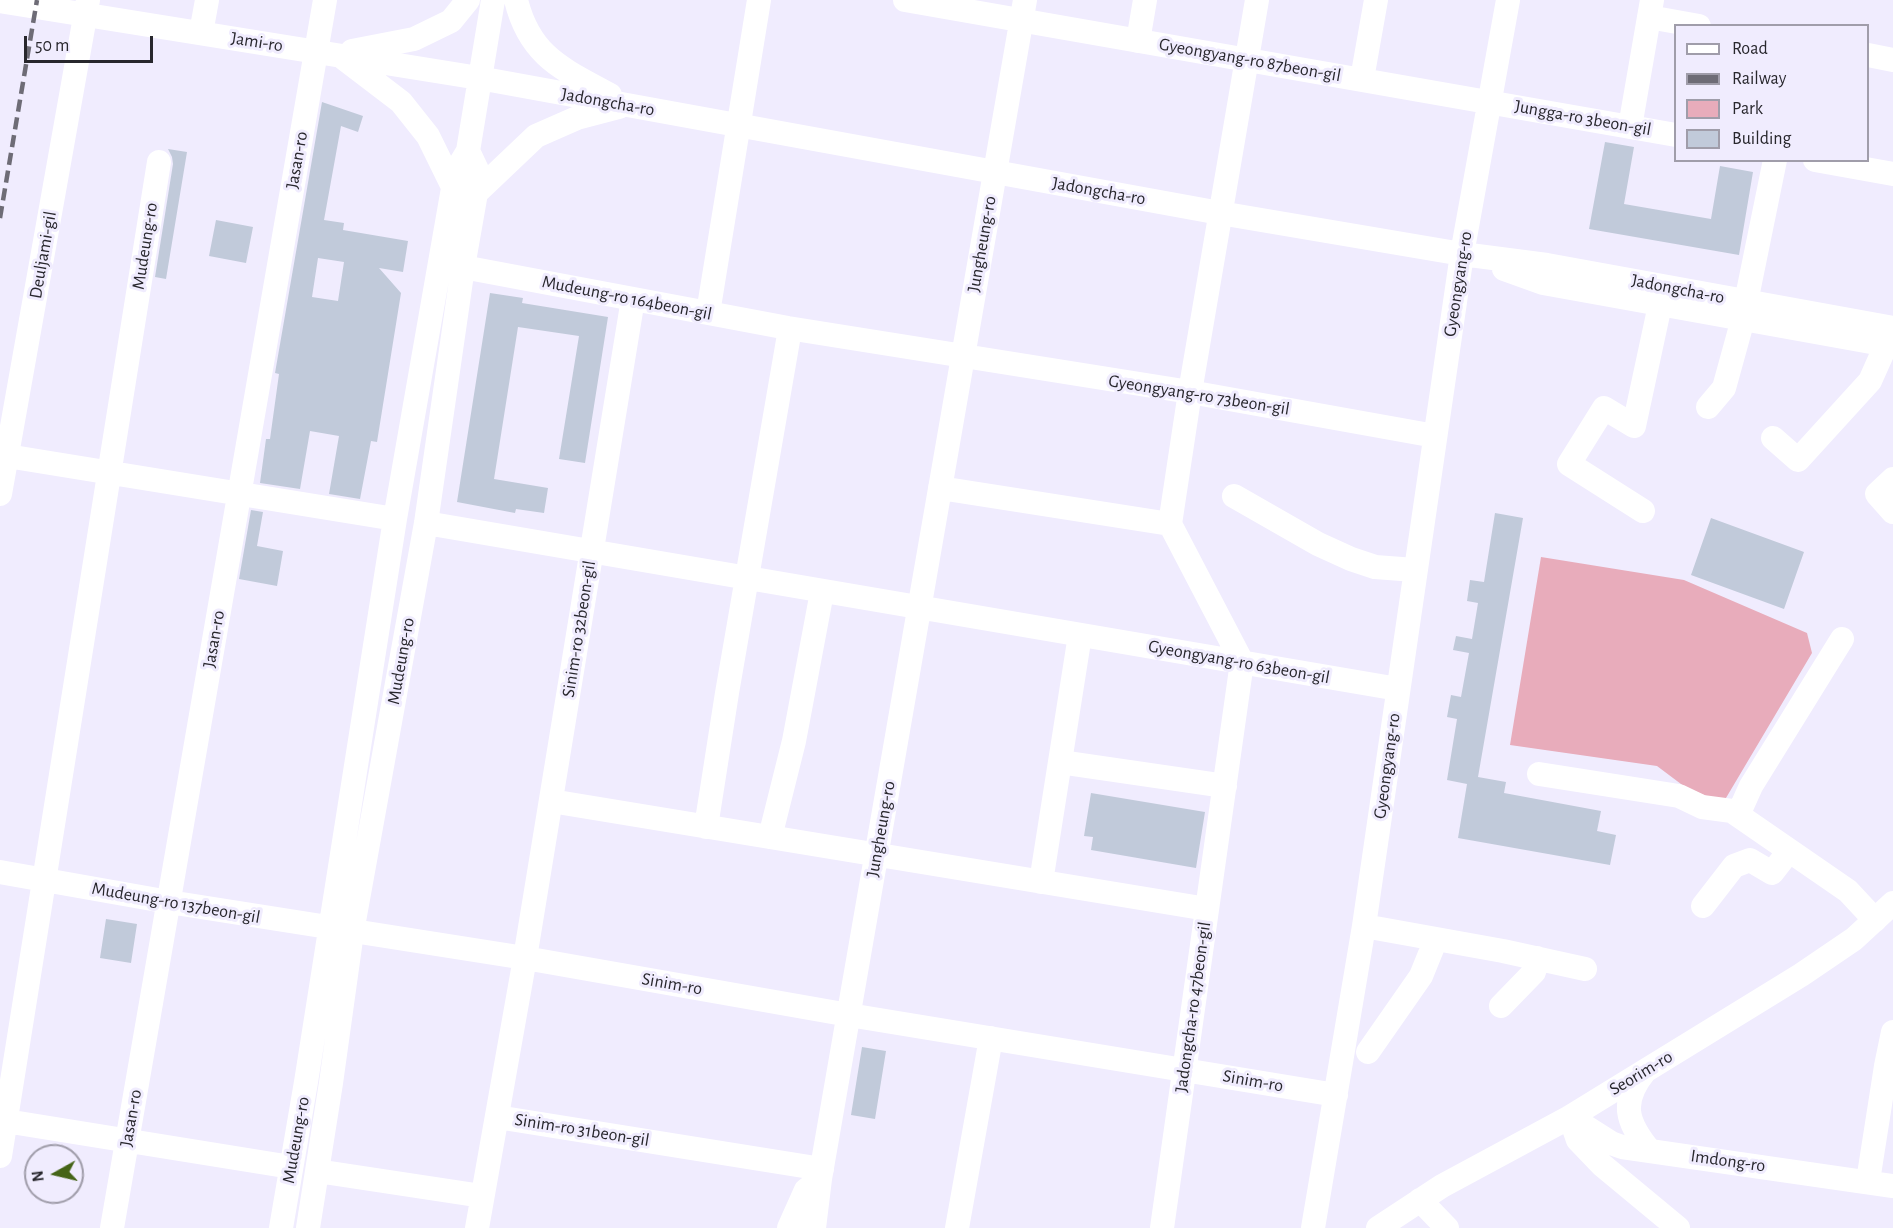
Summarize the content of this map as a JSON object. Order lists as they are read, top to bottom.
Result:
{
  "streets": {
    "street": [
      "Jami-ro",
      "Gyeongyang-ro 87beon-gil",
      "Jadongcha-ro",
      "Jungga-ro 3beon-gil",
      "Jasan-ro",
      "Jungheung-ro",
      "Mudeung-ro",
      "Deuljami-gil",
      "Gyeongyang-ro",
      "Mudeung-ro 164beon-gil",
      "Gyeongyang-ro 73beon-gil",
      "Sinim-ro 32beon-gil",
      "Gyeongyang-ro 63beon-gil",
      "Mudeung-ro 137beon-gil",
      "Sinim-ro",
      "Jadongcha-ro 47beon-gil",
      "Seorim-ro",
      "Sinim-ro 31beon-gil",
      "Imdong-ro"
    ]
  },
  "crossings": [
    ["Jami-ro", "Jadongcha-ro"],
    ["Jami-ro", "Jasan-ro"],
    ["Jami-ro", "Mudeung-ro"],
    ["Jami-ro", "Deuljami-gil"],
    ["Gyeongyang-ro 87beon-gil", "Jungga-ro 3beon-gil"],
    ["Gyeongyang-ro 87beon-gil", "Jungheung-ro"],
    ["Gyeongyang-ro 87beon-gil", "Gyeongyang-ro"],
    ["Jadongcha-ro", "Jungheung-ro"],
    ["Jadongcha-ro", "Mudeung-ro"],
    ["Jadongcha-ro", "Gyeongyang-ro"],
    ["Jungga-ro 3beon-gil", "Gyeongyang-ro"],
    ["Jasan-ro", "Mudeung-ro 137beon-gil"],
    ["Jungheung-ro", "Mudeung-ro 164beon-gil"],
    ["Jungheung-ro", "Gyeongyang-ro 73beon-gil"],
    ["Jungheung-ro", "Gyeongyang-ro 63beon-gil"],
    ["Jungheung-ro", "Sinim-ro"],
    ["Jungheung-ro", "Sinim-ro 31beon-gil"],
    ["Mudeung-ro", "Mudeung-ro 164beon-gil"],
    ["Mudeung-ro", "Gyeongyang-ro 63beon-gil"],
    ["Mudeung-ro", "Mudeung-ro 137beon-gil"],
    ["Mudeung-ro", "Sinim-ro"],
    ["Mudeung-ro", "Sinim-ro 31beon-gil"],
    ["Gyeongyang-ro", "Gyeongyang-ro 73beon-gil"],
    ["Gyeongyang-ro", "Gyeongyang-ro 63beon-gil"],
    ["Gyeongyang-ro", "Sinim-ro"],
    ["Mudeung-ro 164beon-gil", "Gyeongyang-ro 73beon-gil"],
    ["Mudeung-ro 164beon-gil", "Sinim-ro 32beon-gil"],
    ["Sinim-ro 32beon-gil", "Gyeongyang-ro 63beon-gil"],
    ["Sinim-ro 32beon-gil", "Sinim-ro"],
    ["Sinim-ro 32beon-gil", "Sinim-ro 31beon-gil"],
    ["Gyeongyang-ro 63beon-gil", "Jadongcha-ro 47beon-gil"],
    ["Mudeung-ro 137beon-gil", "Sinim-ro"],
    ["Sinim-ro", "Jadongcha-ro 47beon-gil"],
    ["Sinim-ro", "Sinim-ro 31beon-gil"],
    ["Seorim-ro", "Imdong-ro"]
  ],
  "legend": [
    "Road",
    "Railway",
    "Park",
    "Building"
  ],
  "scale_bar": "50 m",
  "north": "left"
}
